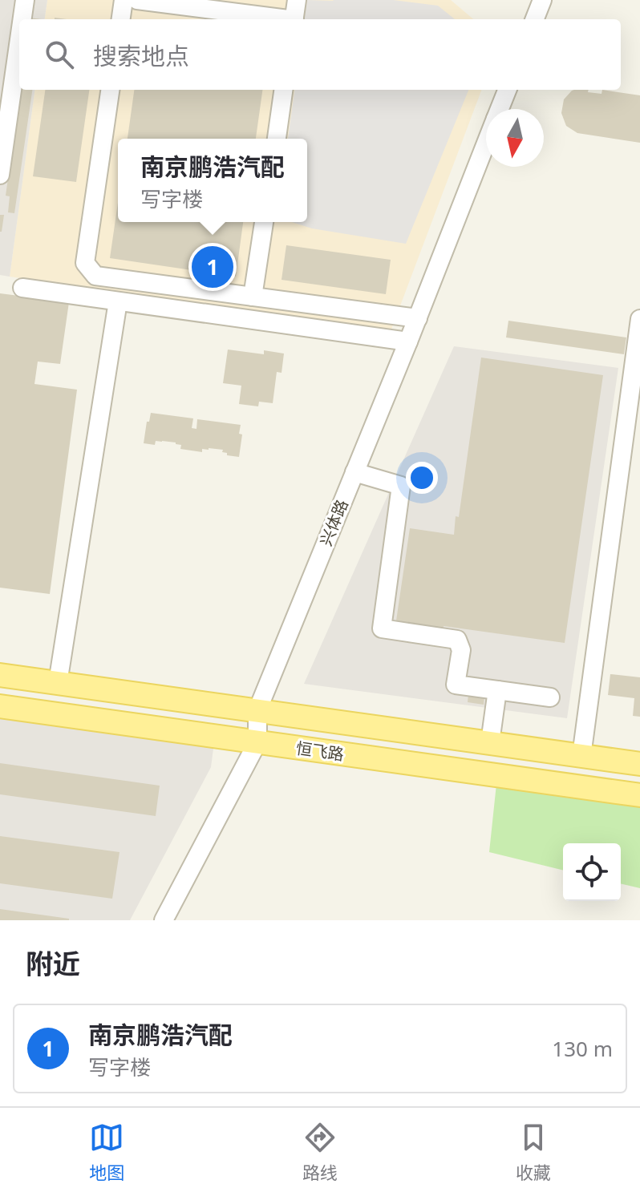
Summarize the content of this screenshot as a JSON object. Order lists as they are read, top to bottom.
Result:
{
  "streets": {
    "main road": ["恒飞路"],
    "lane": ["兴体路"]
  },
  "crossings": [
    ["兴体路", "恒飞路"]
  ],
  "north": "bottom",
  "page": {
    "search": "搜索地点",
    "popup": ["南京鹏浩汽配", "写字楼"],
    "pins": "1",
    "heading": "附近",
    "list": [
      {
        "mark": "1",
        "name": "南京鹏浩汽配",
        "note": "写字楼",
        "value": "130 m"
      }
    ],
    "nav": ["地图", "路线", "收藏"]
  }
}
